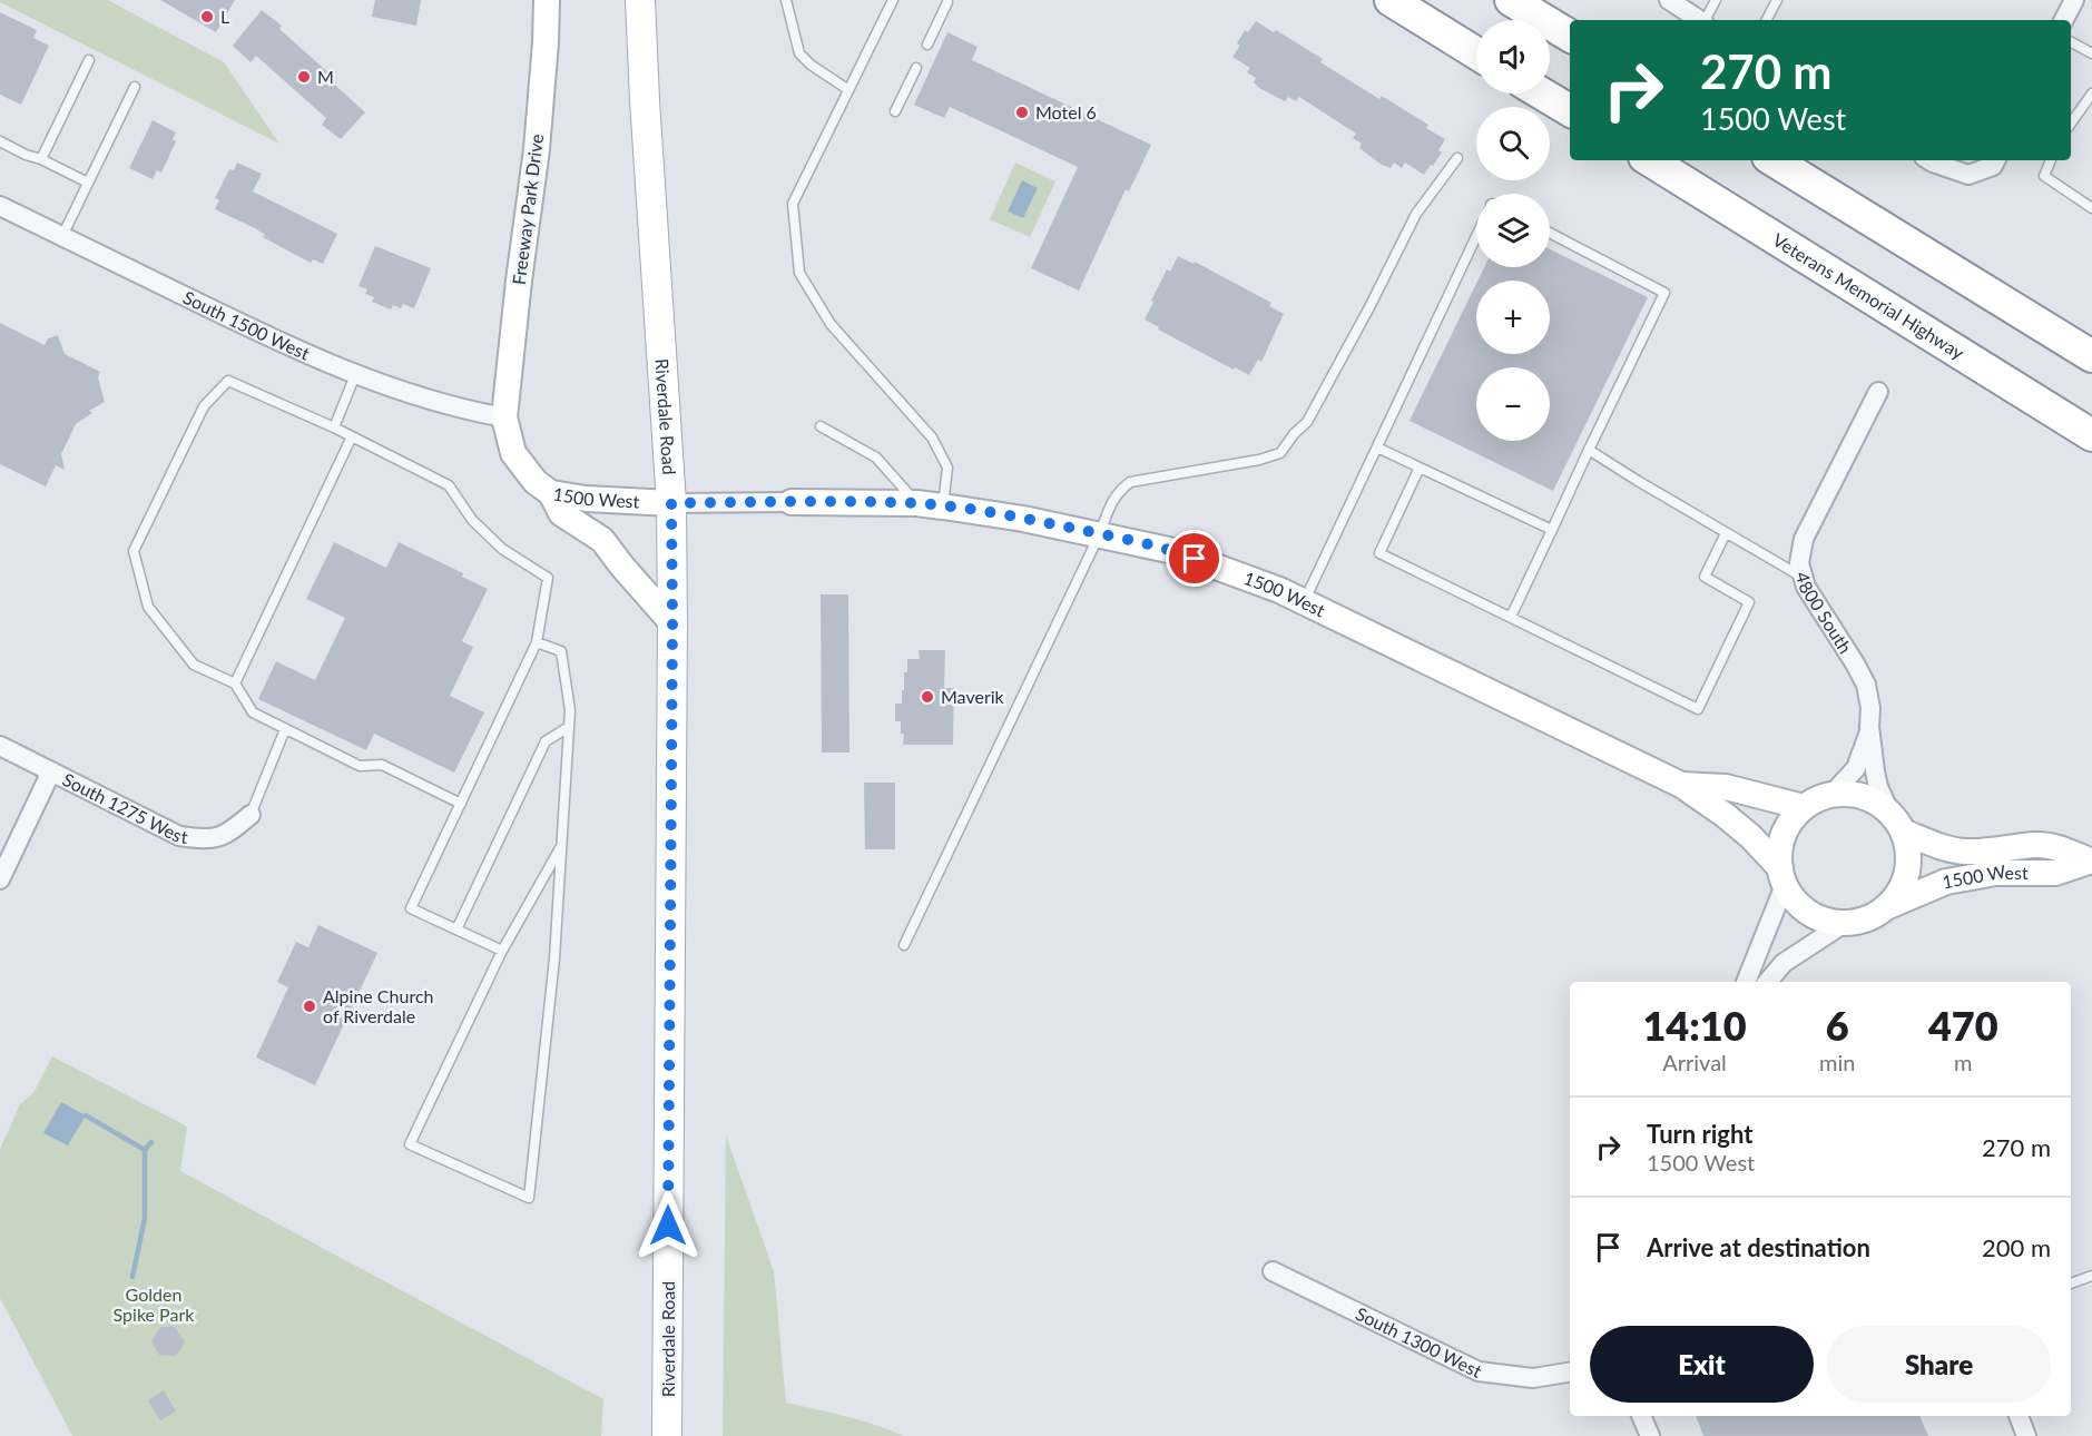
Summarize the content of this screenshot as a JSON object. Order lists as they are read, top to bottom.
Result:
{
  "streets": {
    "highway": ["Veterans Memorial Highway"],
    "main road": ["Riverdale Road"],
    "street": [
      "Freeway Park Drive",
      "South 1500 West",
      "1500 West",
      "4800 South",
      "South 1275 West",
      "South 1300 West"
    ]
  },
  "crossings": [
    ["Freeway Park Drive", "South 1500 West"],
    ["Freeway Park Drive", "1500 West"],
    ["South 1500 West", "1500 West"],
    ["Riverdale Road", "1500 West"],
    ["1500 West", "4800 South"]
  ],
  "parks": ["Golden Spike Park"],
  "places": [
    "L",
    "M",
    "Motel 6",
    "Maverik",
    "Alpine Church of Riverdale"
  ],
  "page": {
    "map_buttons": ["+", "−"],
    "turn": ["270 m", "1500 West"],
    "eta": [
      "14:10",
      "Arrival",
      "6",
      "min",
      "470",
      "m"
    ],
    "list": [
      {
        "name": "Turn right",
        "note": "1500 West",
        "value": "270 m"
      },
      {
        "name": "Arrive at destination",
        "value": "200 m"
      }
    ],
    "buttons": ["Exit", "Share"]
  }
}
